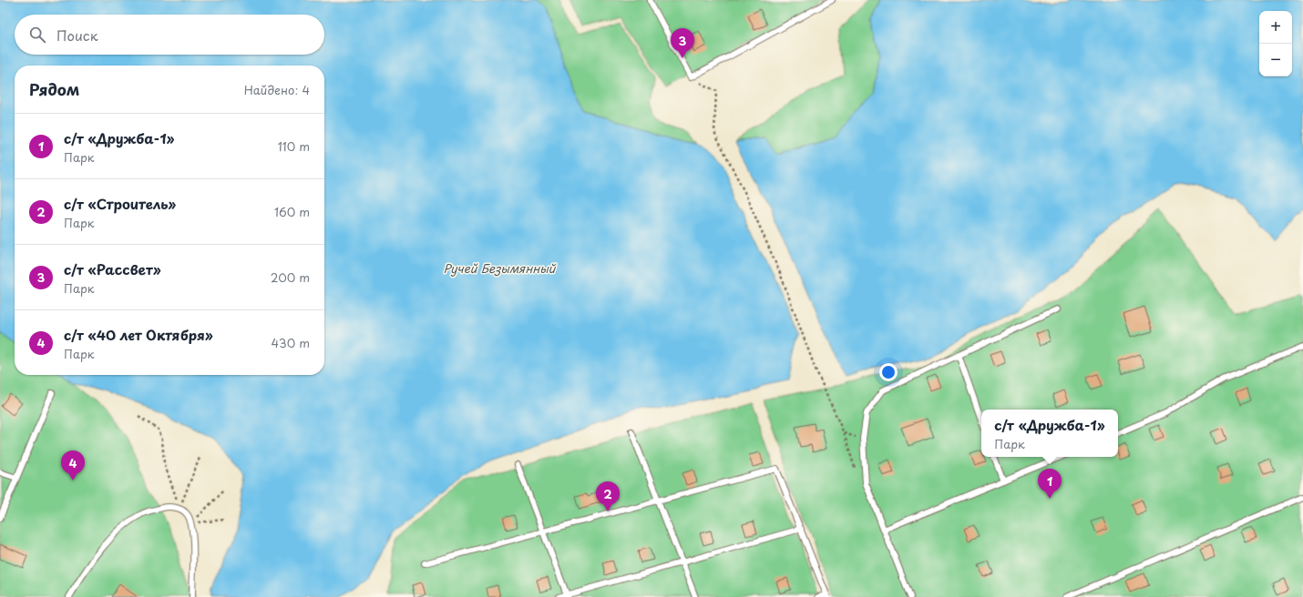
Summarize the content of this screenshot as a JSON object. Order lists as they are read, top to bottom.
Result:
{
  "water": ["Ручей Безымянный"],
  "page": {
    "map_buttons": ["+", "−"],
    "search": "Поиск",
    "pins": [
      "3",
      "4",
      "1",
      "2"
    ],
    "heading": ["Рядом", "Найдено: 4"],
    "list": [
      {
        "mark": "1",
        "name": "с/т «Дружба-1»",
        "note": "Парк",
        "value": "110 m"
      },
      {
        "mark": "2",
        "name": "с/т «Строитель»",
        "note": "Парк",
        "value": "160 m"
      },
      {
        "mark": "3",
        "name": "с/т «Рассвет»",
        "note": "Парк",
        "value": "200 m"
      },
      {
        "mark": "4",
        "name": "с/т «40 лет Октября»",
        "note": "Парк",
        "value": "430 m"
      }
    ],
    "popup": ["с/т «Дружба-1»", "Парк"]
  }
}
